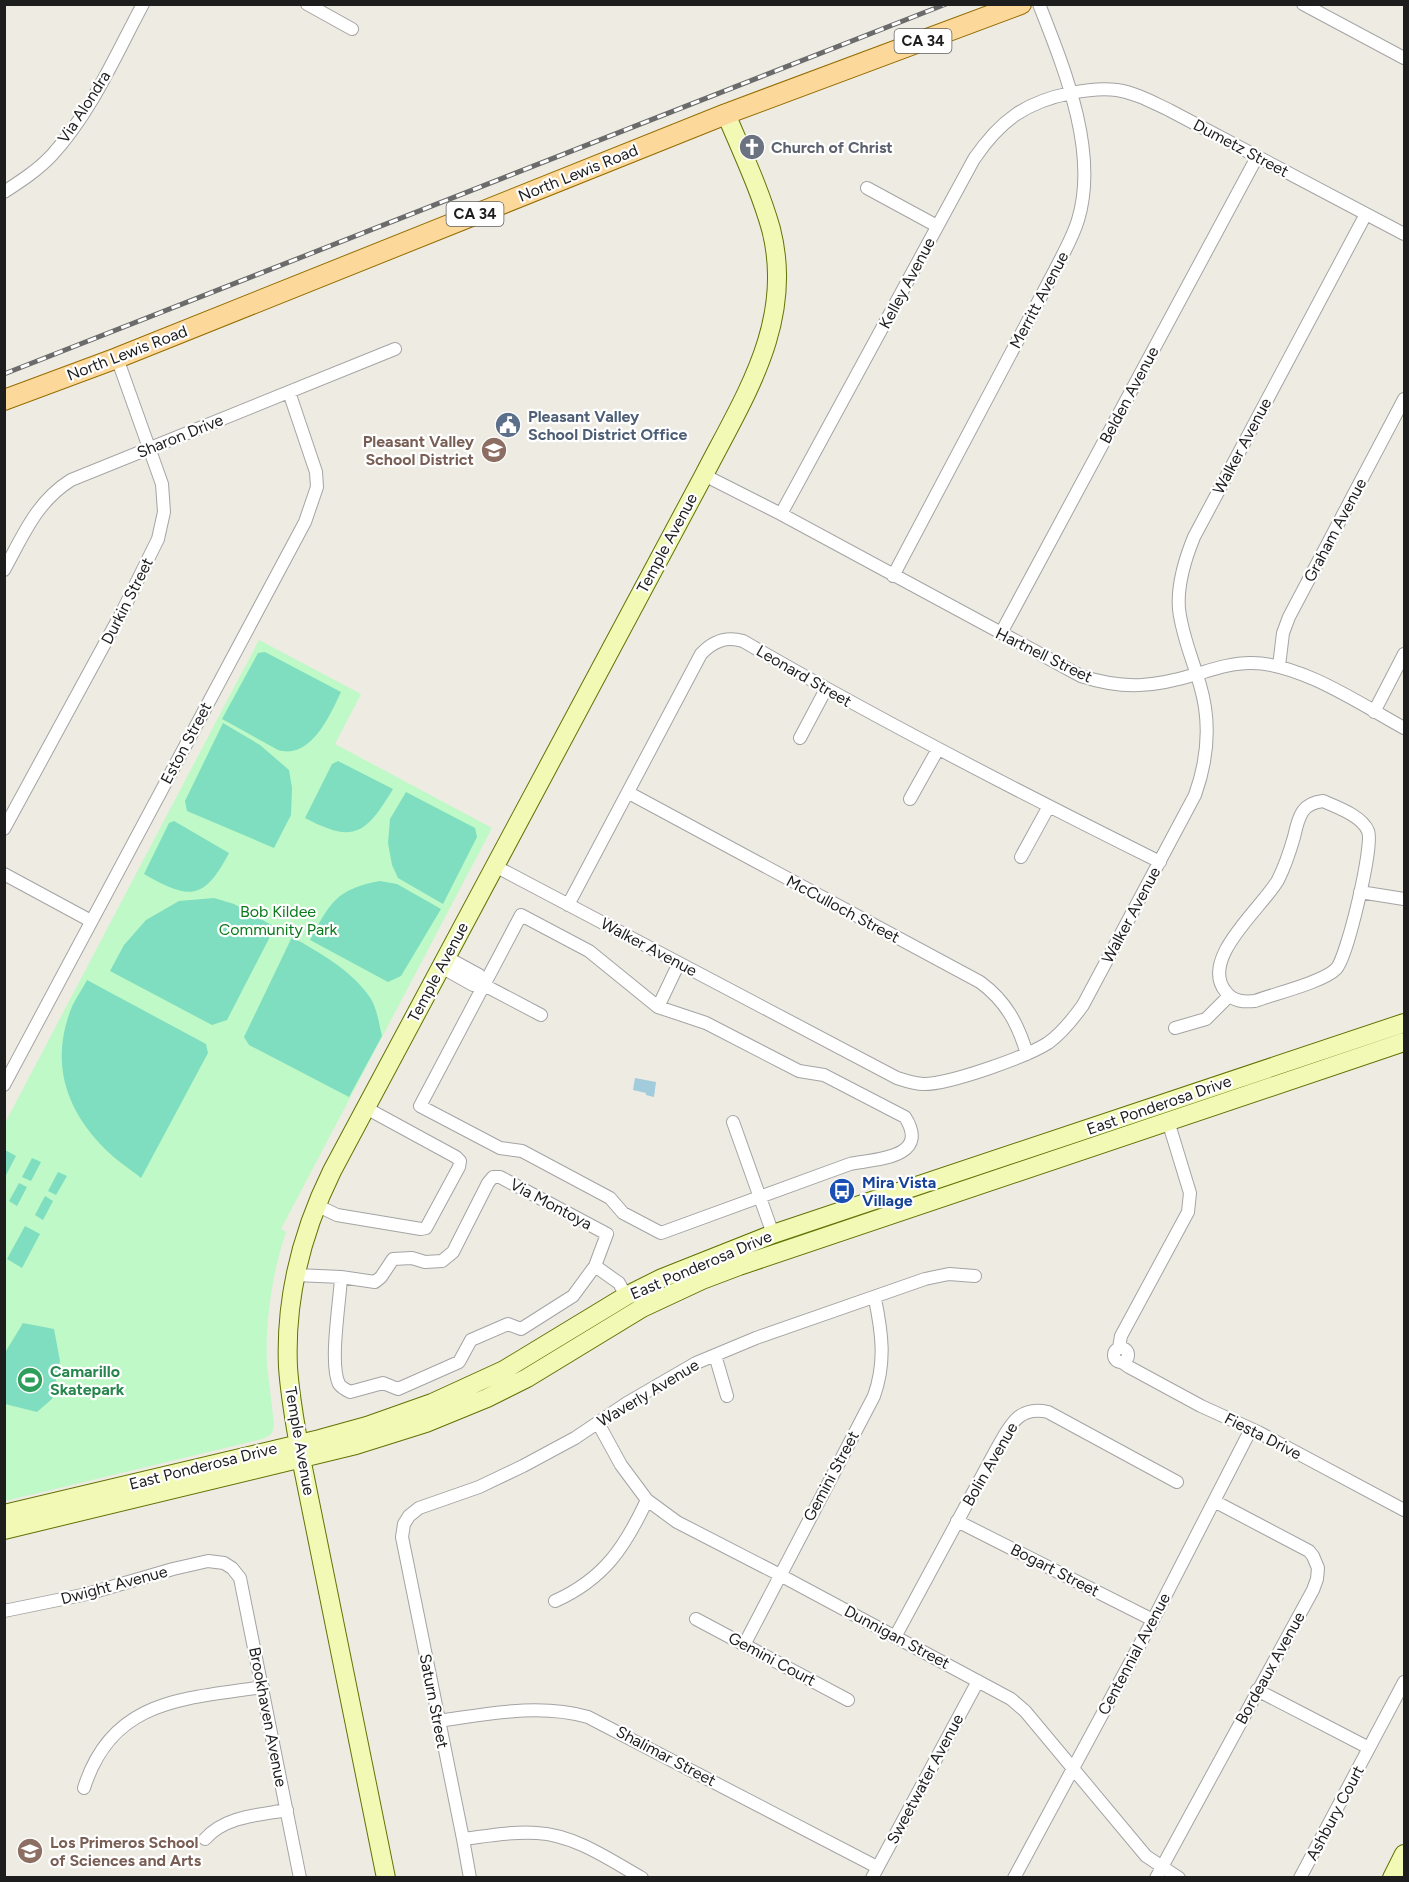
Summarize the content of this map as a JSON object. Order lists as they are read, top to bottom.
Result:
{
  "streets": {
    "main road": [
      "CA 34",
      "North Lewis Road",
      "Temple Avenue",
      "East Ponderosa Drive"
    ],
    "street": [
      "Via Alondra",
      "Dumetz Street",
      "Kelley Avenue",
      "Merritt Avenue",
      "Belden Avenue",
      "Sharon Drive",
      "Walker Avenue",
      "Graham Avenue",
      "Durkin Street",
      "Hartnell Street",
      "Leonard Street",
      "Eston Street",
      "McCulloch Street",
      "Via Montoya",
      "Waverly Avenue",
      "Fiesta Drive",
      "Bolin Avenue",
      "Gemini Street",
      "Bogart Street",
      "Dwight Avenue",
      "Dunnigan Street",
      "Centennial Avenue",
      "Gemini Court",
      "Bordeaux Avenue",
      "Saturn Street",
      "Brookhaven Avenue",
      "Shalimar Street",
      "Sweetwater Avenue",
      "Ashbury Court"
    ]
  },
  "crossings": [
    ["Dumetz Street", "Kelley Avenue"],
    ["Dumetz Street", "Merritt Avenue"],
    ["Dumetz Street", "Belden Avenue"],
    ["Dumetz Street", "Walker Avenue"],
    ["North Lewis Road", "Temple Avenue"],
    ["North Lewis Road", "Durkin Street"],
    ["Kelley Avenue", "Merritt Avenue"],
    ["Kelley Avenue", "Hartnell Street"],
    ["Merritt Avenue", "Hartnell Street"],
    ["Belden Avenue", "Hartnell Street"],
    ["Sharon Drive", "Durkin Street"],
    ["Sharon Drive", "Eston Street"],
    ["Walker Avenue", "Temple Avenue"],
    ["Walker Avenue", "Hartnell Street"],
    ["Walker Avenue", "Leonard Street"],
    ["Walker Avenue", "McCulloch Street"],
    ["Graham Avenue", "Hartnell Street"],
    ["Temple Avenue", "Hartnell Street"],
    ["Temple Avenue", "East Ponderosa Drive"],
    ["Temple Avenue", "Via Montoya"],
    ["Leonard Street", "McCulloch Street"],
    ["East Ponderosa Drive", "Fiesta Drive"],
    ["Waverly Avenue", "Gemini Street"],
    ["Waverly Avenue", "Dunnigan Street"],
    ["Waverly Avenue", "Saturn Street"],
    ["Fiesta Drive", "Centennial Avenue"],
    ["Bolin Avenue", "Bogart Street"],
    ["Bolin Avenue", "Dunnigan Street"],
    ["Gemini Street", "Dunnigan Street"],
    ["Gemini Street", "Gemini Court"],
    ["Bogart Street", "Centennial Avenue"],
    ["Dwight Avenue", "Brookhaven Avenue"],
    ["Dunnigan Street", "Centennial Avenue"],
    ["Dunnigan Street", "Bordeaux Avenue"],
    ["Dunnigan Street", "Sweetwater Avenue"],
    ["Centennial Avenue", "Bordeaux Avenue"],
    ["Bordeaux Avenue", "Ashbury Court"],
    ["Saturn Street", "Shalimar Street"],
    ["Shalimar Street", "Sweetwater Avenue"]
  ],
  "parks": ["Bob Kildee Community Park"],
  "places": {
    "church": ["Church of Christ"],
    "public building": ["Pleasant Valley School District Office"],
    "school or university": ["Pleasant Valley School District", "Los Primeros School of Sciences and Arts"],
    "bus stop": ["Mira Vista Village"],
    "sports": ["Camarillo Skatepark"]
  }
}
